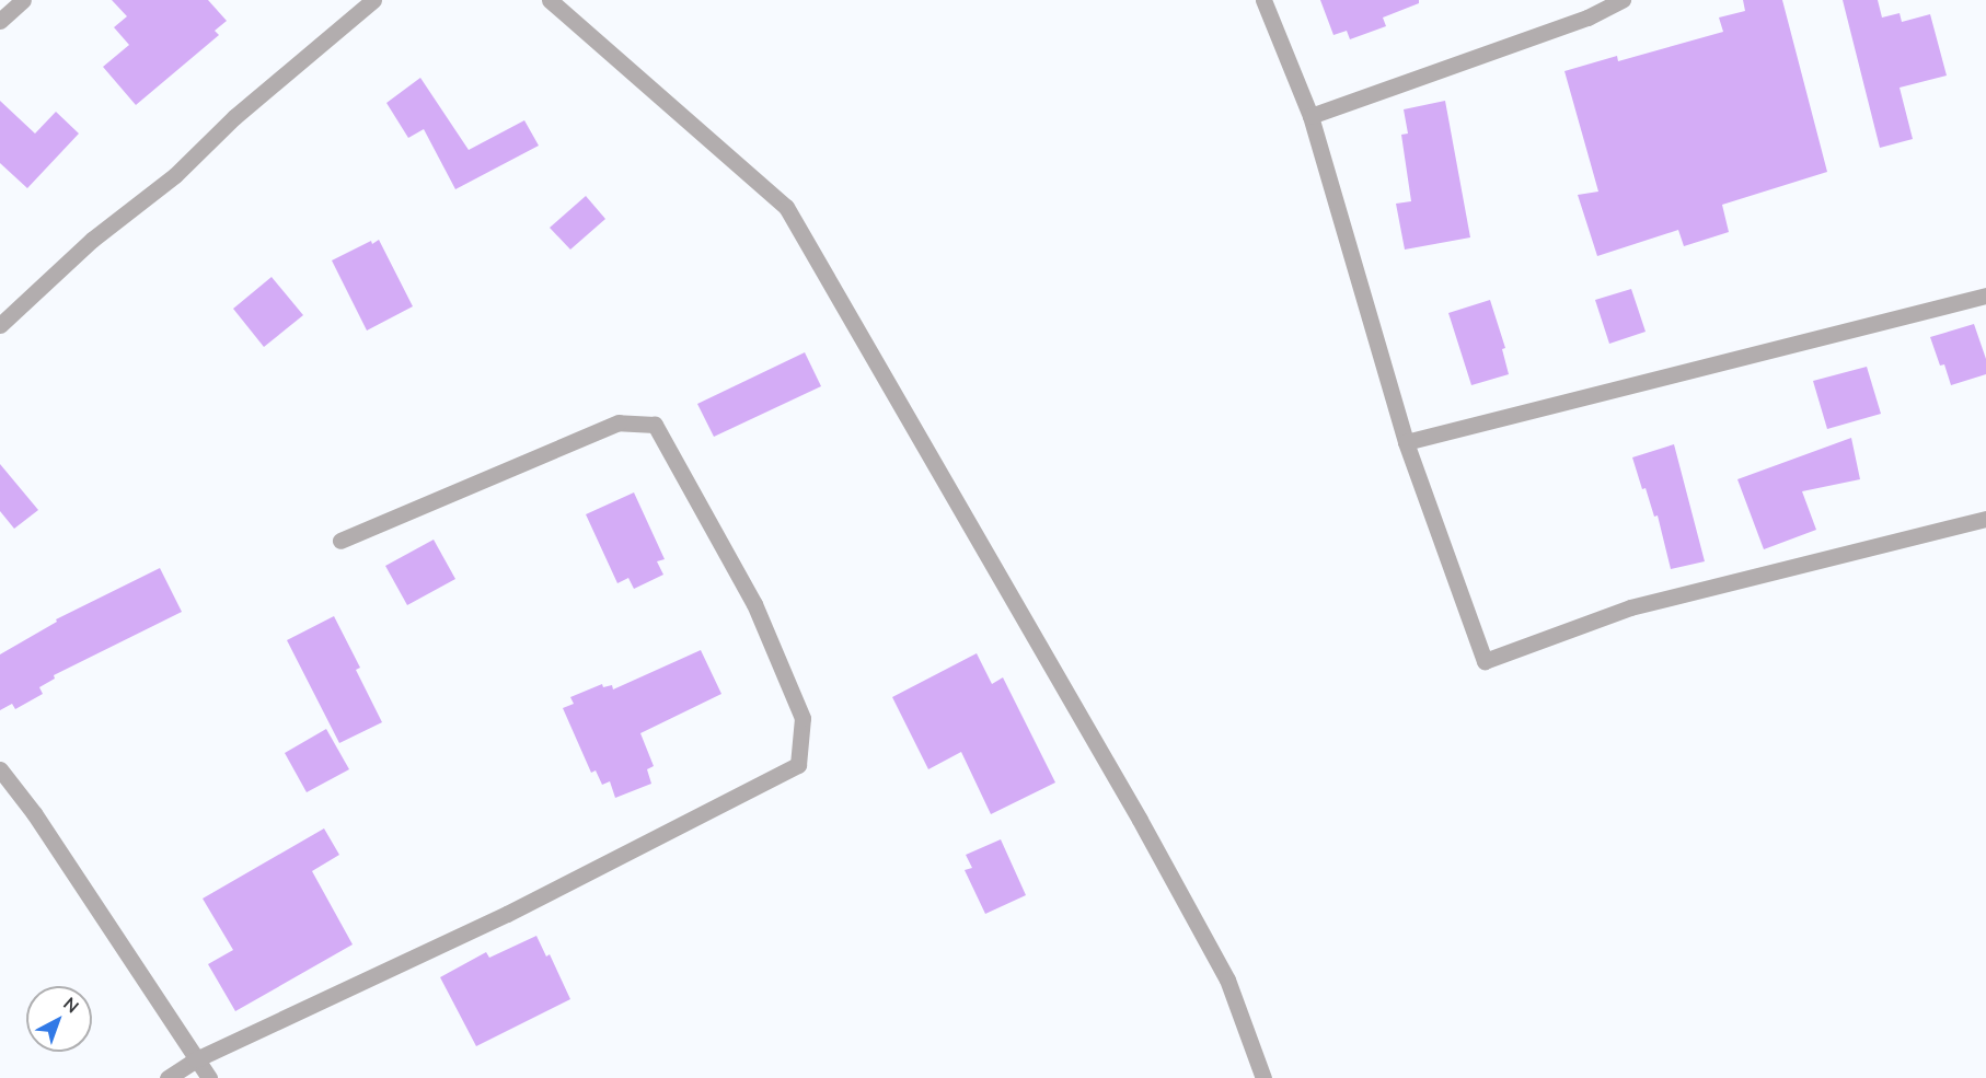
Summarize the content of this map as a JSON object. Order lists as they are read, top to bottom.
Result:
{
  "north": "top right"
}
